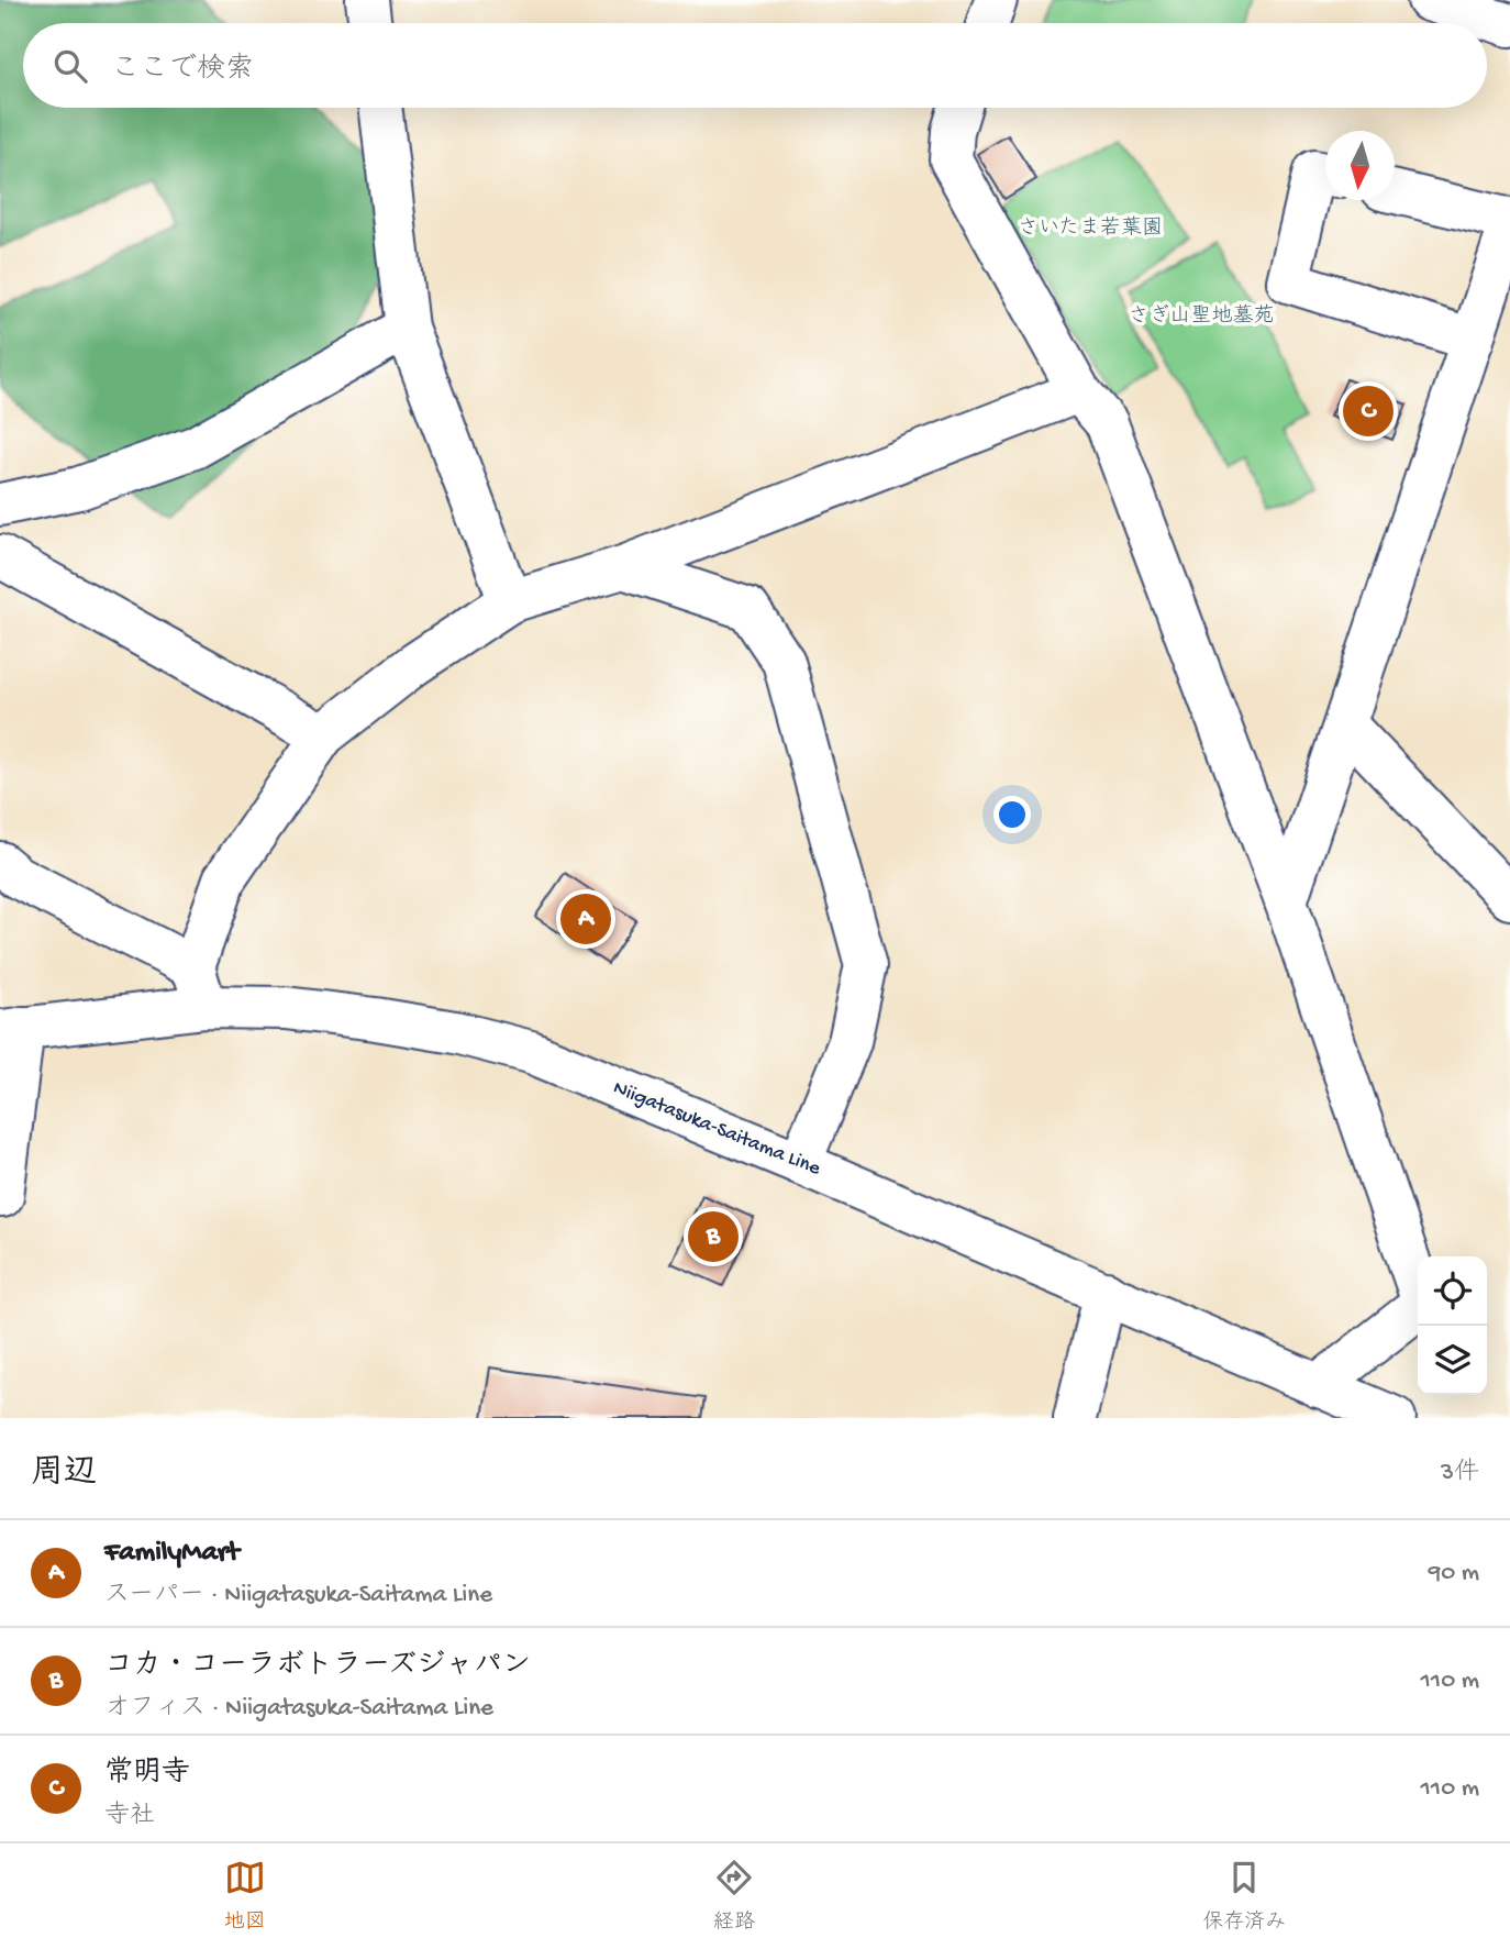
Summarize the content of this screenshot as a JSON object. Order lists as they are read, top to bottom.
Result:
{
  "streets": {
    "street": ["Niigatasuka-Saitama Line"]
  },
  "parks": ["さいたま若葉園", "さぎ山聖地墓苑"],
  "north": "bottom",
  "page": {
    "search": "ここで検索",
    "pins": ["C", "A", "B"],
    "heading": ["周辺", "3件"],
    "list": [
      {
        "mark": "A",
        "name": "FamilyMart",
        "note": "スーパー · Niigatasuka-Saitama Line",
        "value": "90 m"
      },
      {
        "mark": "B",
        "name": "コカ・コーラボトラーズジャパン",
        "note": "オフィス · Niigatasuka-Saitama Line",
        "value": "110 m"
      },
      {
        "mark": "C",
        "name": "常明寺",
        "note": "寺社",
        "value": "110 m"
      }
    ],
    "nav": ["地図", "経路", "保存済み"]
  }
}
